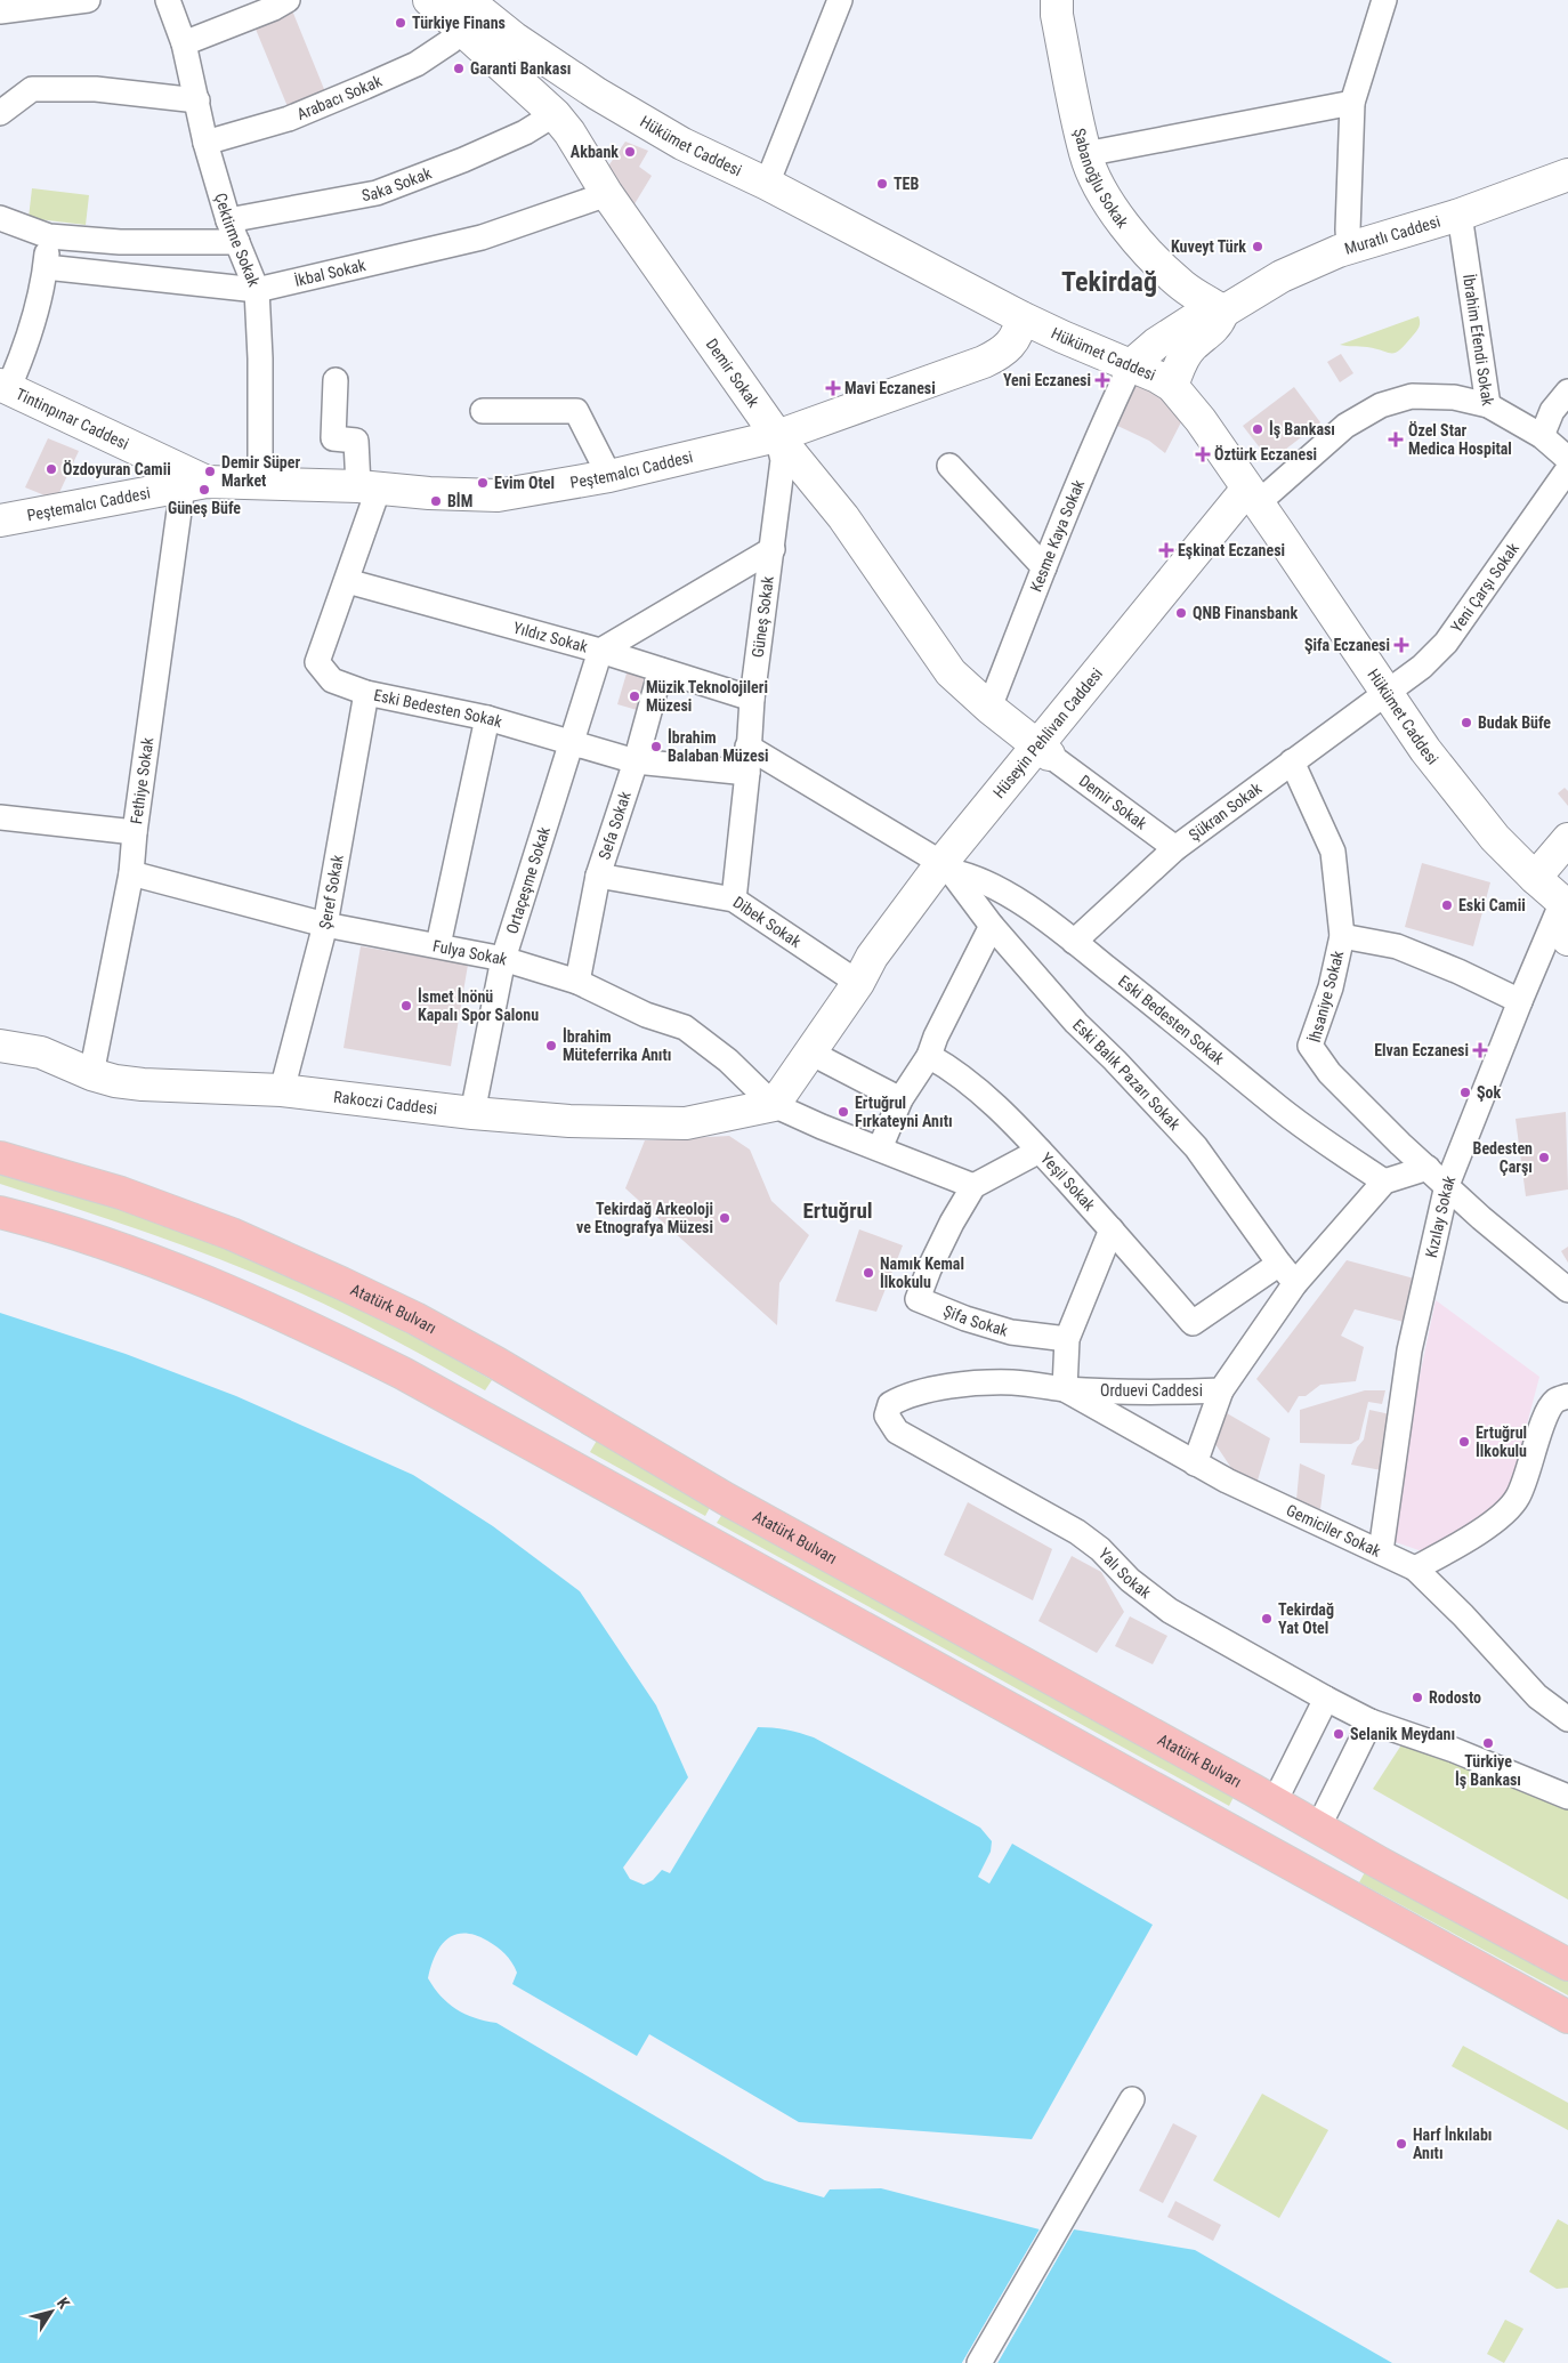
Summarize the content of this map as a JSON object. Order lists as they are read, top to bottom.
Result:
{
  "streets": {
    "main road": ["Atatürk Bulvarı"],
    "street": [
      "Arabacı Sokak",
      "Hükümet Caddesi",
      "Şabanoğlu Sokak",
      "Saka Sokak",
      "Muratlı Caddesi",
      "Çektirme Sokak",
      "İkbal Sokak",
      "İbrahim Efendi Sokak",
      "Demir Sokak",
      "Tintinpınar Caddesi",
      "Peştemalcı Caddesi",
      "Kesme Kaya Sokak",
      "Yeni Çarşı Sokak",
      "Güneş Sokak",
      "Yıldız Sokak",
      "Eski Bedesten Sokak",
      "Hüseyin Pehlivan Caddesi",
      "Fethiye Sokak",
      "Şükran Sokak",
      "Sefa Sokak",
      "Ortaçeşme Sokak",
      "Şeref Sokak",
      "Dibek Sokak",
      "Fulya Sokak",
      "İhsaniye Sokak",
      "Eski Balık Pazarı Sokak",
      "Rakoczi Caddesi",
      "Yeşil Sokak",
      "Kızılay Sokak",
      "Şifa Sokak",
      "Orduevi Caddesi",
      "Gemiciler Sokak",
      "Yalı Sokak"
    ]
  },
  "crossings": [
    ["Arabacı Sokak", "Çektirme Sokak"],
    ["Arabacı Sokak", "Demir Sokak"],
    ["Hükümet Caddesi", "Muratlı Caddesi"],
    ["Hükümet Caddesi", "Peştemalcı Caddesi"],
    ["Hükümet Caddesi", "Kesme Kaya Sokak"],
    ["Hükümet Caddesi", "Yeni Çarşı Sokak"],
    ["Hükümet Caddesi", "Hüseyin Pehlivan Caddesi"],
    ["Hükümet Caddesi", "Şükran Sokak"],
    ["Hükümet Caddesi", "Kızılay Sokak"],
    ["Şabanoğlu Sokak", "Muratlı Caddesi"],
    ["Saka Sokak", "Çektirme Sokak"],
    ["Saka Sokak", "Demir Sokak"],
    ["Muratlı Caddesi", "İbrahim Efendi Sokak"],
    ["Muratlı Caddesi", "Kesme Kaya Sokak"],
    ["Çektirme Sokak", "İkbal Sokak"],
    ["Çektirme Sokak", "Peştemalcı Caddesi"],
    ["İkbal Sokak", "Demir Sokak"],
    ["Demir Sokak", "Peştemalcı Caddesi"],
    ["Demir Sokak", "Kesme Kaya Sokak"],
    ["Demir Sokak", "Güneş Sokak"],
    ["Demir Sokak", "Hüseyin Pehlivan Caddesi"],
    ["Demir Sokak", "Şükran Sokak"],
    ["Tintinpınar Caddesi", "Peştemalcı Caddesi"],
    ["Tintinpınar Caddesi", "Fethiye Sokak"],
    ["Peştemalcı Caddesi", "Güneş Sokak"],
    ["Peştemalcı Caddesi", "Eski Bedesten Sokak"],
    ["Peştemalcı Caddesi", "Fethiye Sokak"],
    ["Yeni Çarşı Sokak", "Şükran Sokak"],
    ["Güneş Sokak", "Yıldız Sokak"],
    ["Güneş Sokak", "Eski Bedesten Sokak"],
    ["Güneş Sokak", "Dibek Sokak"],
    ["Yıldız Sokak", "Eski Bedesten Sokak"],
    ["Yıldız Sokak", "Sefa Sokak"],
    ["Yıldız Sokak", "Ortaçeşme Sokak"],
    ["Eski Bedesten Sokak", "Hüseyin Pehlivan Caddesi"],
    ["Eski Bedesten Sokak", "Şükran Sokak"],
    ["Eski Bedesten Sokak", "Sefa Sokak"],
    ["Eski Bedesten Sokak", "Ortaçeşme Sokak"],
    ["Eski Bedesten Sokak", "Şeref Sokak"],
    ["Eski Bedesten Sokak", "Eski Balık Pazarı Sokak"],
    ["Eski Bedesten Sokak", "Orduevi Caddesi"],
    ["Hüseyin Pehlivan Caddesi", "Dibek Sokak"],
    ["Hüseyin Pehlivan Caddesi", "Fulya Sokak"],
    ["Hüseyin Pehlivan Caddesi", "Eski Balık Pazarı Sokak"],
    ["Hüseyin Pehlivan Caddesi", "Rakoczi Caddesi"],
    ["Fethiye Sokak", "Fulya Sokak"],
    ["Fethiye Sokak", "Rakoczi Caddesi"],
    ["Şükran Sokak", "İhsaniye Sokak"],
    ["Sefa Sokak", "Dibek Sokak"],
    ["Sefa Sokak", "Fulya Sokak"],
    ["Ortaçeşme Sokak", "Fulya Sokak"],
    ["Ortaçeşme Sokak", "Rakoczi Caddesi"],
    ["Şeref Sokak", "Fulya Sokak"],
    ["Şeref Sokak", "Rakoczi Caddesi"],
    ["Fulya Sokak", "Rakoczi Caddesi"],
    ["Fulya Sokak", "Şifa Sokak"],
    ["İhsaniye Sokak", "Kızılay Sokak"],
    ["Eski Balık Pazarı Sokak", "Yeşil Sokak"],
    ["Eski Balık Pazarı Sokak", "Orduevi Caddesi"],
    ["Kızılay Sokak", "Gemiciler Sokak"],
    ["Orduevi Caddesi", "Gemiciler Sokak"],
    ["Orduevi Caddesi", "Yalı Sokak"]
  ],
  "districts": ["Tekirdağ", "Ertuğrul"],
  "places": {
    "other": [
      "Türkiye Finans",
      "Garanti Bankası",
      "Akbank",
      "TEB",
      "Kuveyt Türk",
      "İş Bankası",
      "Özdoyuran Camii",
      "Demir Süper Market",
      "Evim Otel",
      "Güneş Büfe",
      "BİM",
      "QNB Finansbank",
      "Müzik Teknolojileri Müzesi",
      "Budak Büfe",
      "İbrahim Balaban Müzesi",
      "Eski Camii",
      "İsmet İnönü Kapalı Spor Salonu",
      "İbrahim Müteferrika Anıtı",
      "Şok",
      "Ertuğrul Fırkateyni Anıtı",
      "Bedesten Çarşı",
      "Tekirdağ Arkeoloji ve Etnografya Müzesi",
      "Namık Kemal İlkokulu",
      "Ertuğrul İlkokulu",
      "Tekirdağ Yat Otel",
      "Rodosto",
      "Selanik Meydanı",
      "Türkiye İş Bankası",
      "Harf İnkılabı Anıtı"
    ],
    "health": [
      "Yeni Eczanesi",
      "Mavi Eczanesi",
      "Özel Star Medica Hospital",
      "Öztürk Eczanesi",
      "Eşkinat Eczanesi",
      "Şifa Eczanesi",
      "Elvan Eczanesi"
    ]
  },
  "north": "top right"
}
